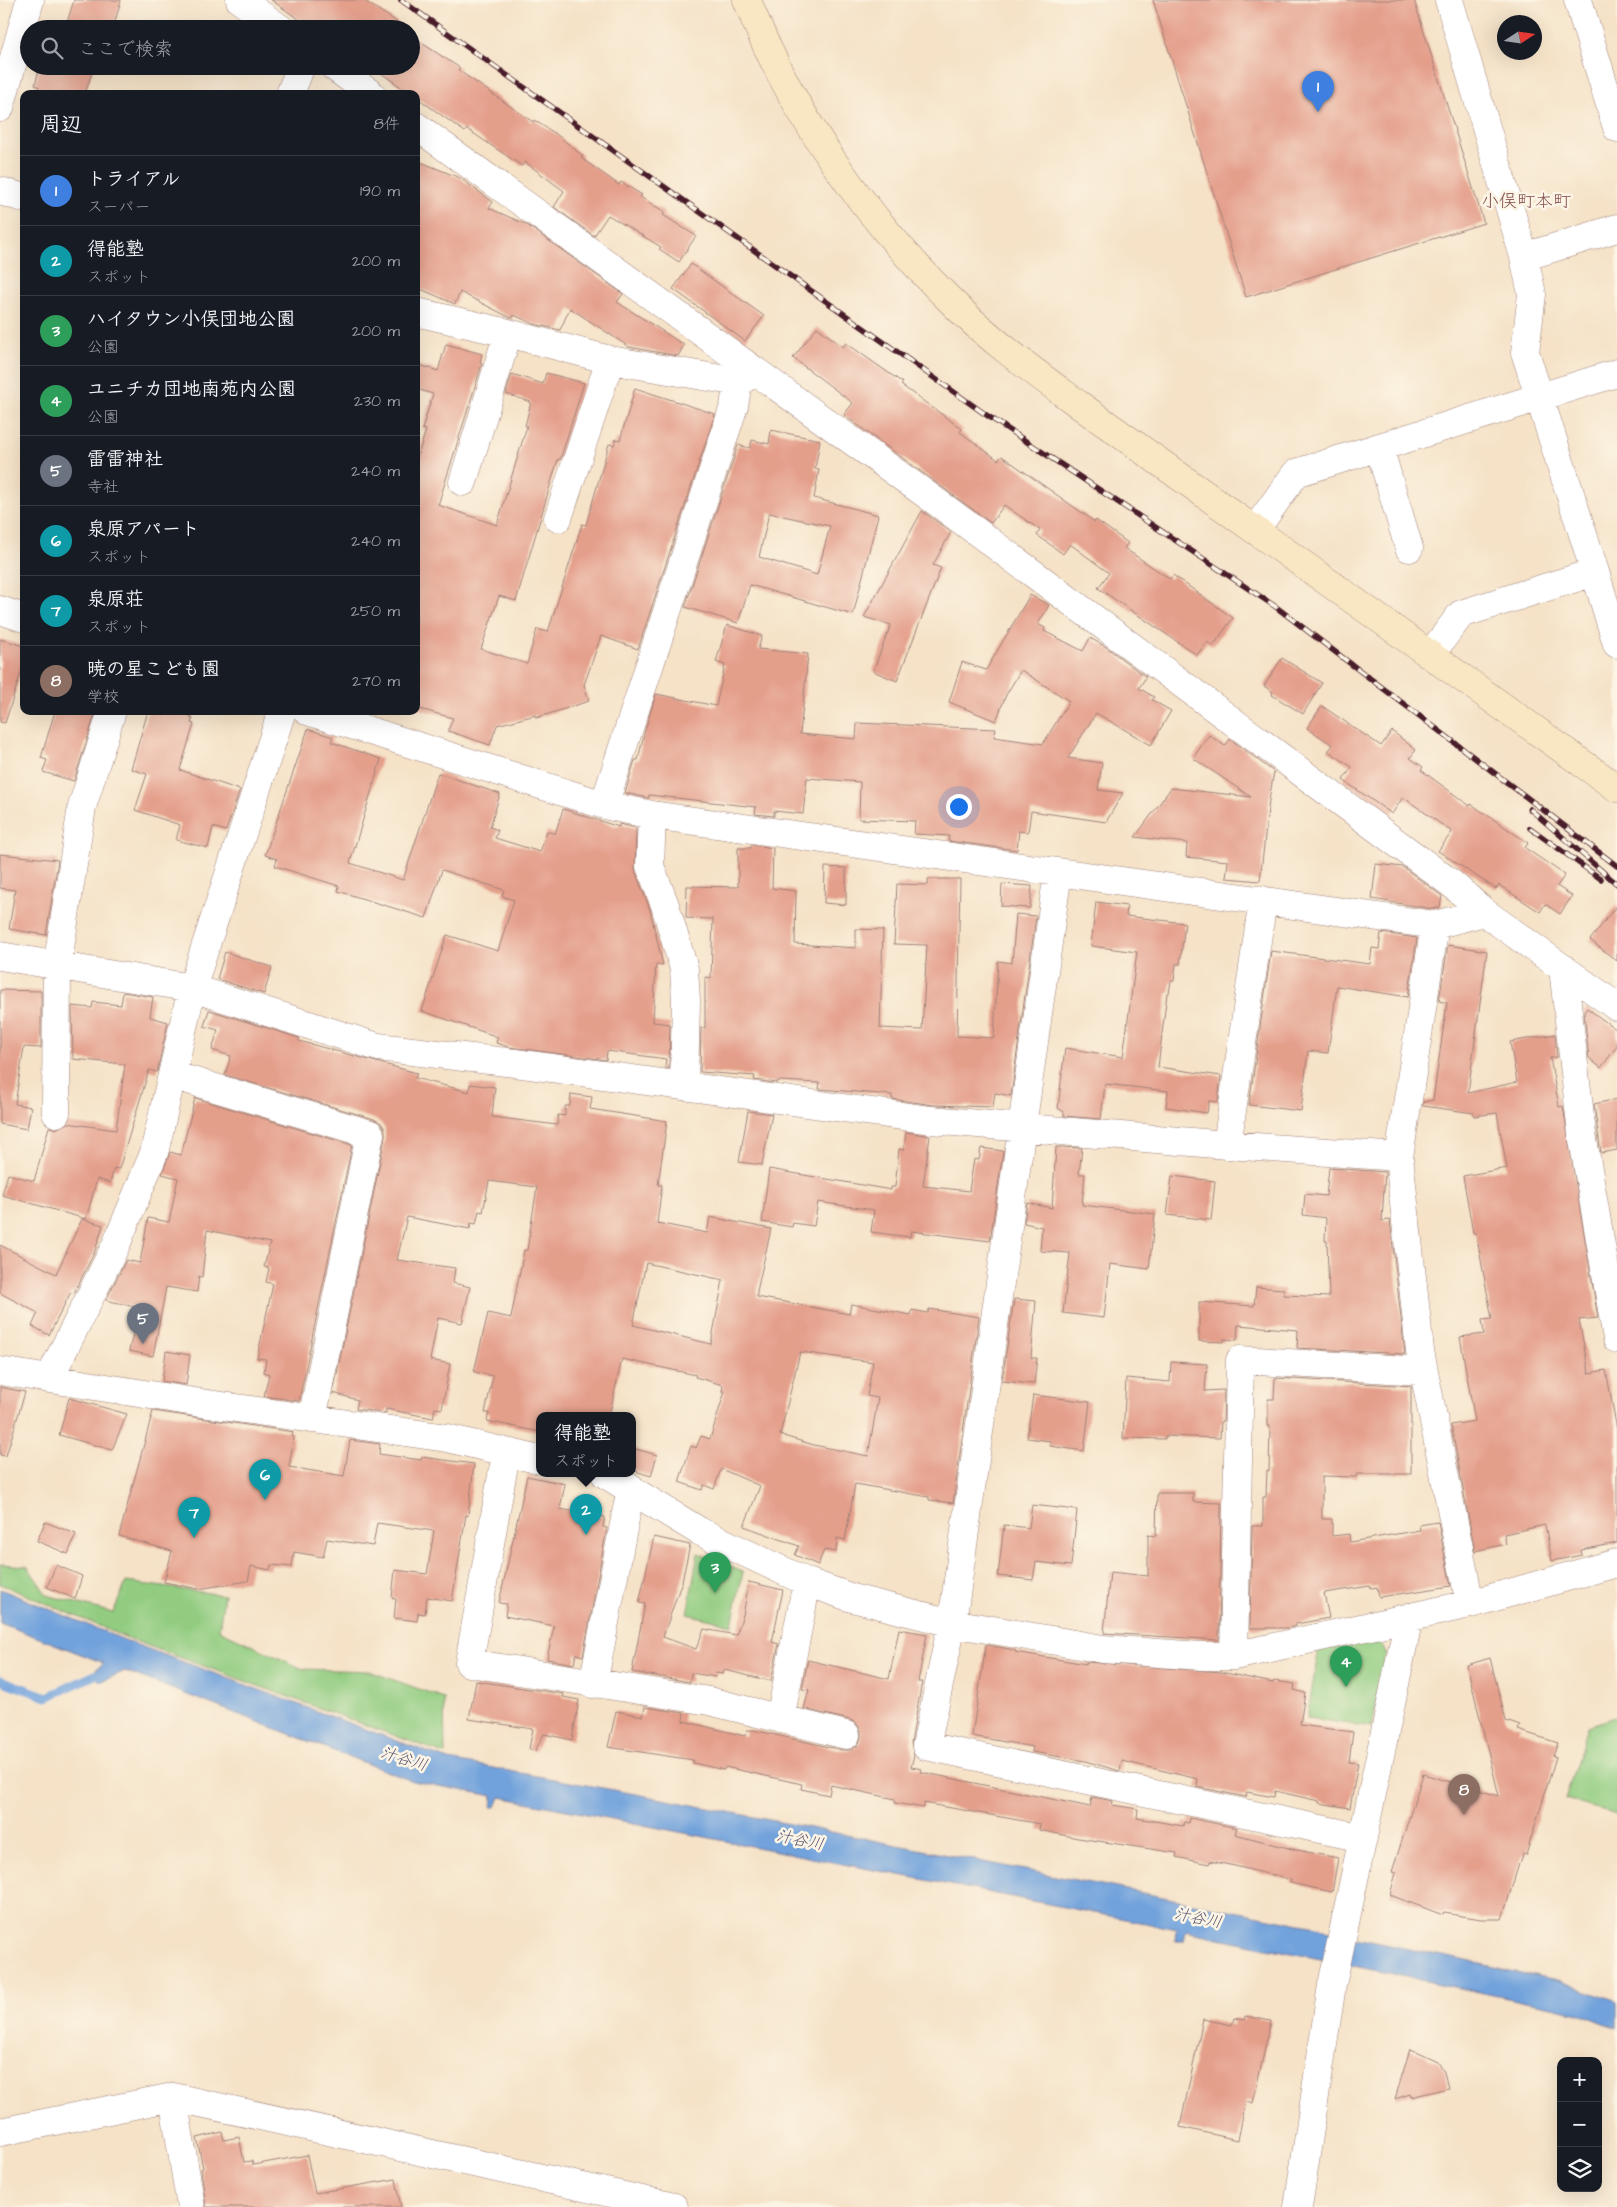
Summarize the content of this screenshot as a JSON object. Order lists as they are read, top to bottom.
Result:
{
  "districts": ["小俣町本町"],
  "water": ["汁谷川"],
  "north": "right",
  "page": {
    "search": "ここで検索",
    "pins": [
      "1",
      "5",
      "6",
      "2",
      "7",
      "3",
      "4",
      "8"
    ],
    "heading": ["周辺", "8件"],
    "list": [
      {
        "mark": "1",
        "name": "トライアル",
        "note": "スーパー",
        "value": "190 m"
      },
      {
        "mark": "2",
        "name": "得能塾",
        "note": "スポット",
        "value": "200 m"
      },
      {
        "mark": "3",
        "name": "ハイタウン小俣団地公園",
        "note": "公園",
        "value": "200 m"
      },
      {
        "mark": "4",
        "name": "ユニチカ団地南苑内公園",
        "note": "公園",
        "value": "230 m"
      },
      {
        "mark": "5",
        "name": "雷雷神社",
        "note": "寺社",
        "value": "240 m"
      },
      {
        "mark": "6",
        "name": "泉原アパート",
        "note": "スポット",
        "value": "240 m"
      },
      {
        "mark": "7",
        "name": "泉原荘",
        "note": "スポット",
        "value": "250 m"
      },
      {
        "mark": "8",
        "name": "暁の星こども園",
        "note": "学校",
        "value": "270 m"
      }
    ],
    "popup": ["得能塾", "スポット"],
    "map_buttons": ["+", "−"]
  }
}
